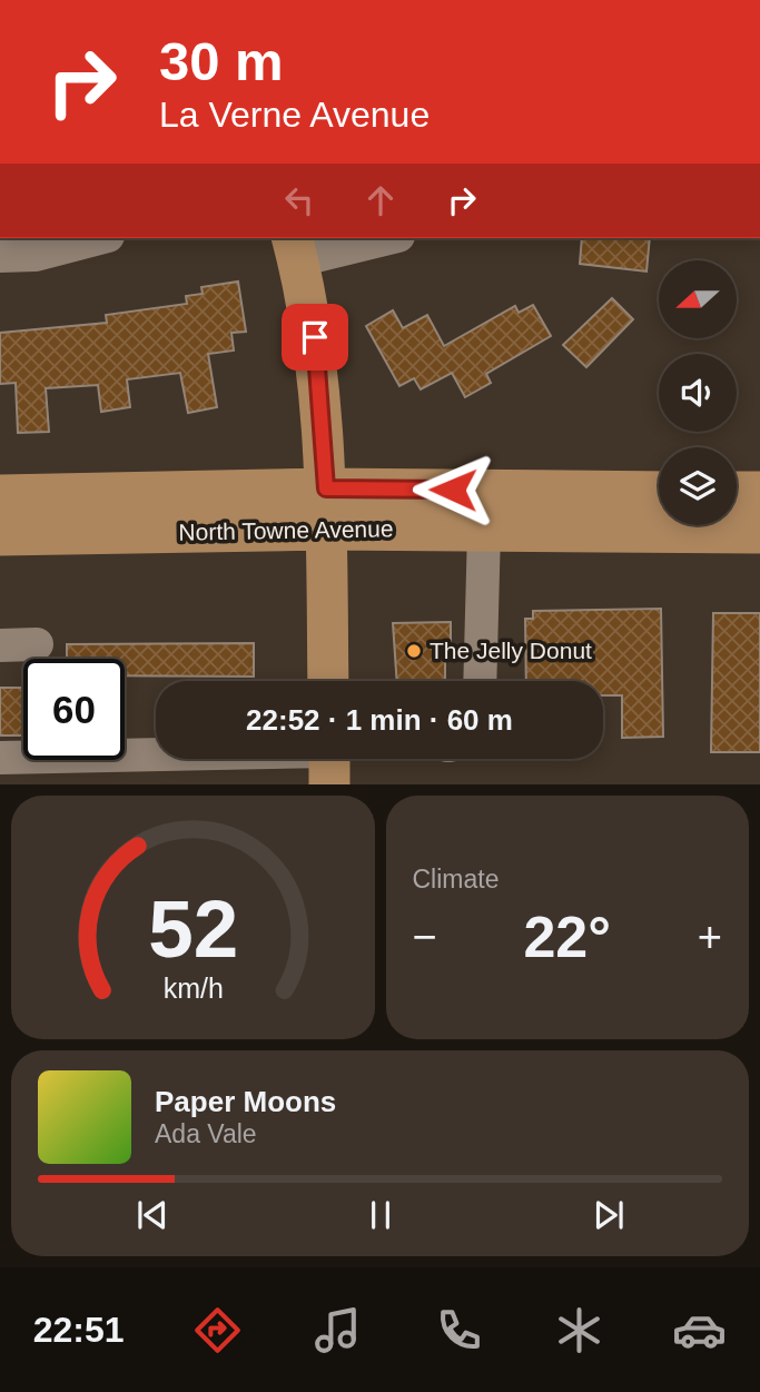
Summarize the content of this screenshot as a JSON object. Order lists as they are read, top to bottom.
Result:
{
  "streets": {
    "main road": ["North Towne Avenue"]
  },
  "places": ["The Jelly Donut"],
  "north": "left",
  "page": {
    "turn": ["30 m", "La Verne Avenue"],
    "limit": "60",
    "trip": "22:52 · 1 min · 60 m",
    "tile": "Climate",
    "heat": ["−", "22°", "+"],
    "song": ["Paper Moons", "Ada Vale"],
    "tabs": "22:51",
    "gauge": ["52", "km/h"]
  }
}
